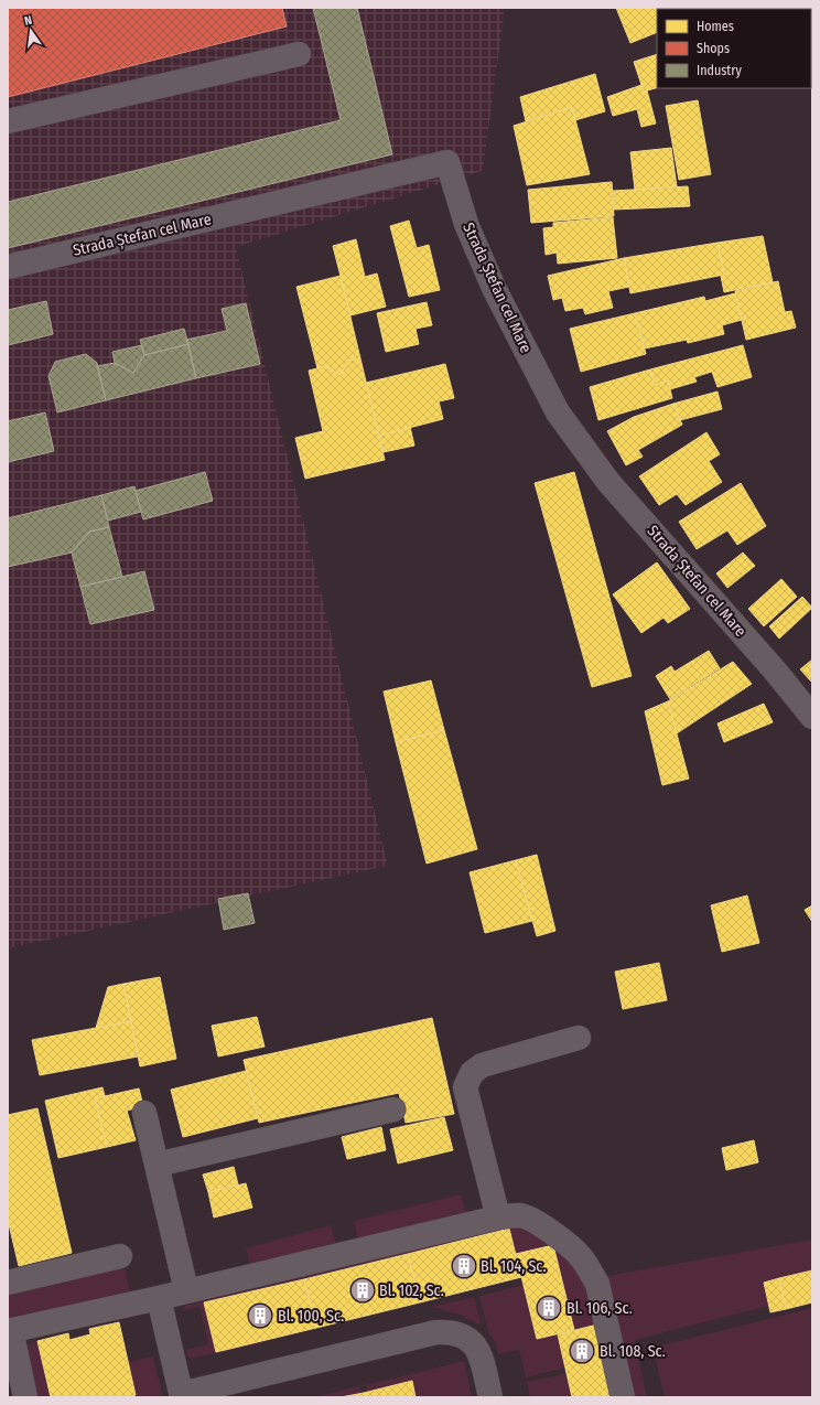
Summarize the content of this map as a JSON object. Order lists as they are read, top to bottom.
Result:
{
  "streets": {
    "street": ["Strada Ștefan cel Mare"]
  },
  "places": {
    "building": [
      "Bl. 104, Sc.",
      "Bl. 102, Sc.",
      "Bl. 106, Sc.",
      "Bl. 100, Sc.",
      "Bl. 108, Sc."
    ]
  },
  "legend": ["Homes", "Shops", "Industry"],
  "north": "top"
}
